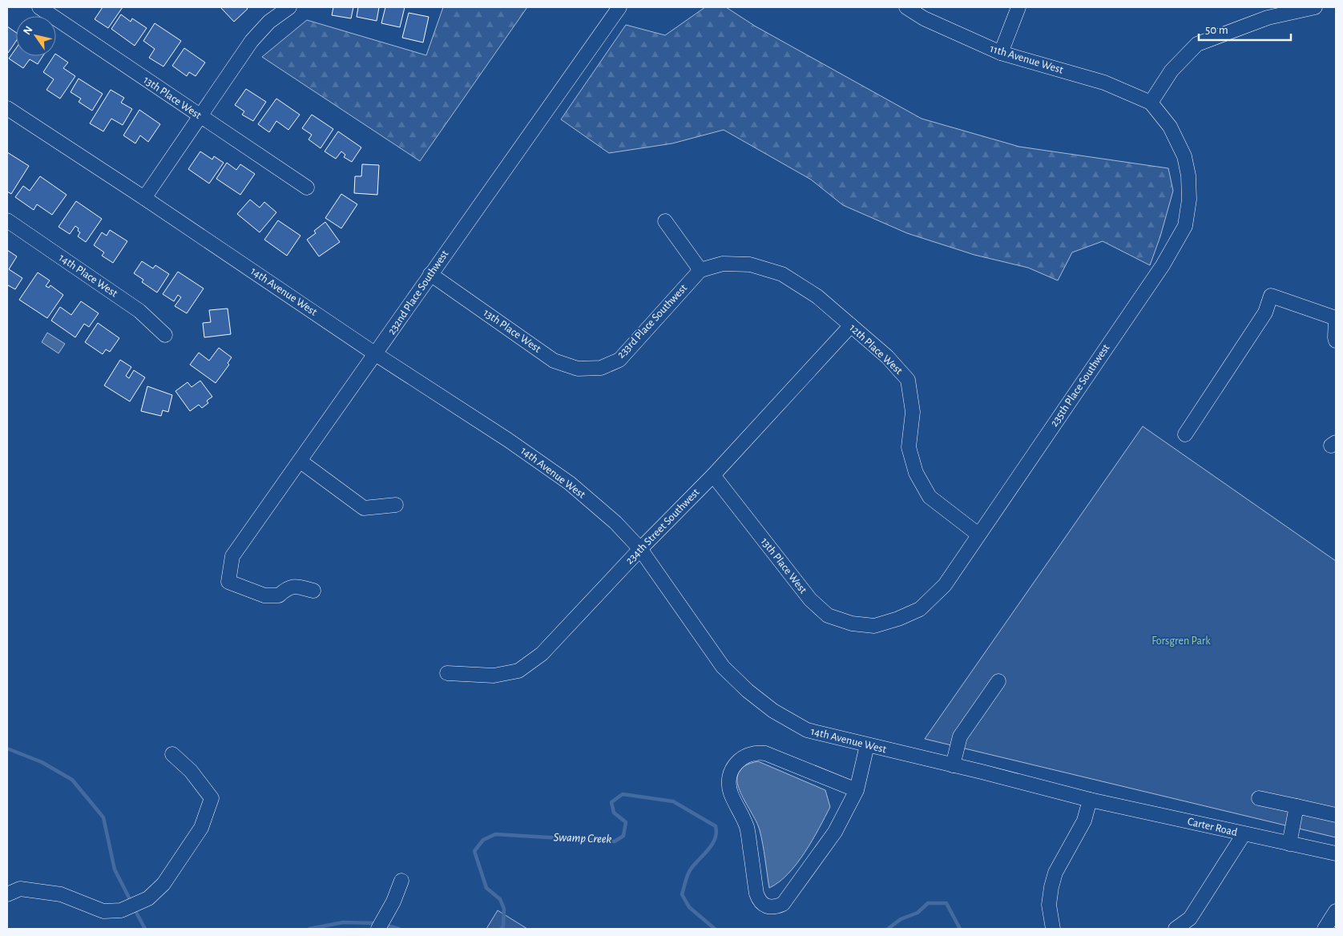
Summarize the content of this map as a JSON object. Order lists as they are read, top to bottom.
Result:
{
  "streets": {
    "street": [
      "11th Avenue West",
      "13th Place West",
      "14th Place West",
      "14th Avenue West",
      "232nd Place Southwest",
      "233rd Place Southwest",
      "12th Place West",
      "235th Place Southwest",
      "234th Street Southwest",
      "Carter Road"
    ]
  },
  "crossings": [
    ["11th Avenue West", "235th Place Southwest"],
    ["13th Place West", "232nd Place Southwest"],
    ["13th Place West", "233rd Place Southwest"],
    ["13th Place West", "235th Place Southwest"],
    ["13th Place West", "234th Street Southwest"],
    ["14th Avenue West", "232nd Place Southwest"],
    ["14th Avenue West", "234th Street Southwest"],
    ["14th Avenue West", "Carter Road"],
    ["233rd Place Southwest", "12th Place West"],
    ["12th Place West", "235th Place Southwest"],
    ["12th Place West", "234th Street Southwest"]
  ],
  "water": ["Swamp Creek"],
  "parks": ["Forsgren Park"],
  "scale_bar": "50 m",
  "north": "top left"
}
